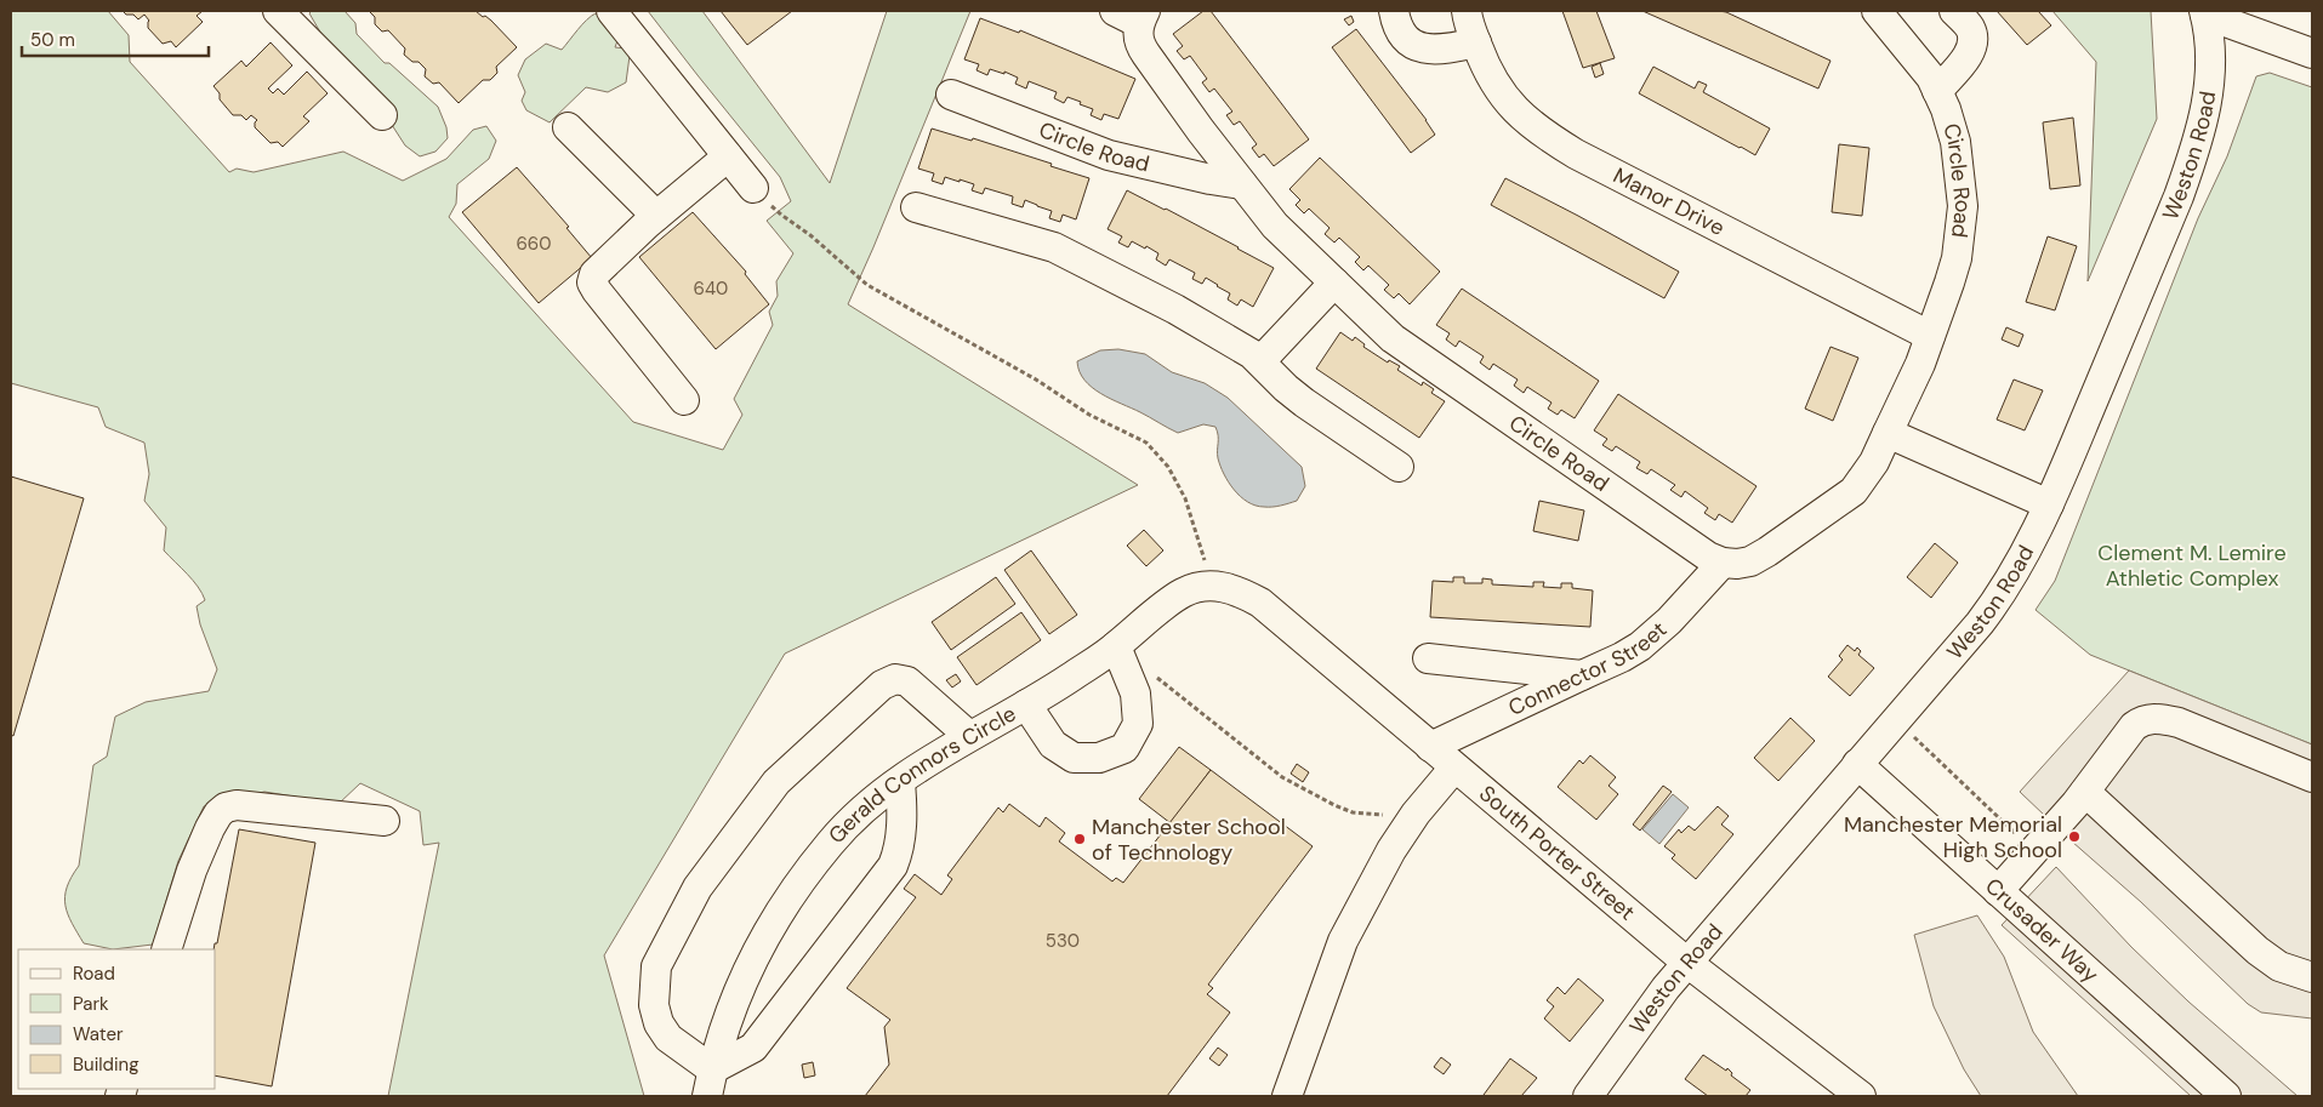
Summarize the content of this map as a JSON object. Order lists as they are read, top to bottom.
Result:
{
  "streets": {
    "street": [
      "Circle Road",
      "Weston Road",
      "Manor Drive",
      "Connector Street",
      "Gerald Connors Circle",
      "South Porter Street",
      "Crusader Way"
    ]
  },
  "crossings": [
    ["Circle Road", "Manor Drive"],
    ["Circle Road", "Connector Street"],
    ["Weston Road", "South Porter Street"],
    ["Weston Road", "Crusader Way"],
    ["Connector Street", "South Porter Street"],
    ["Gerald Connors Circle", "South Porter Street"]
  ],
  "parks": ["Clement M. Lemire Athletic Complex"],
  "places": ["Manchester Memorial High School", "Manchester School of Technology"],
  "house_numbers": ["660", "640", "530"],
  "legend": [
    "Road",
    "Park",
    "Water",
    "Building"
  ],
  "scale_bar": "50 m"
}
